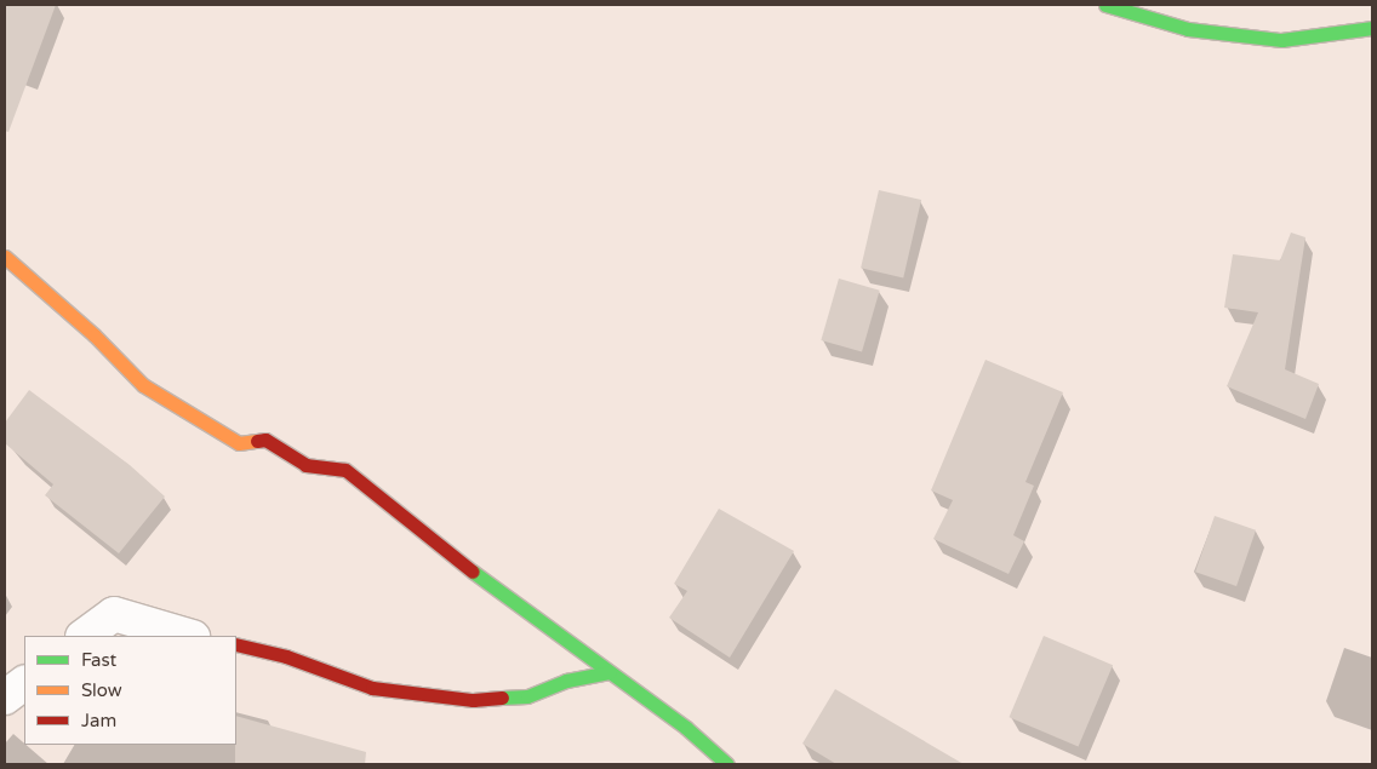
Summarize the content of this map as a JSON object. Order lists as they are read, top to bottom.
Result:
{
  "legend": ["Fast", "Slow", "Jam"]
}
